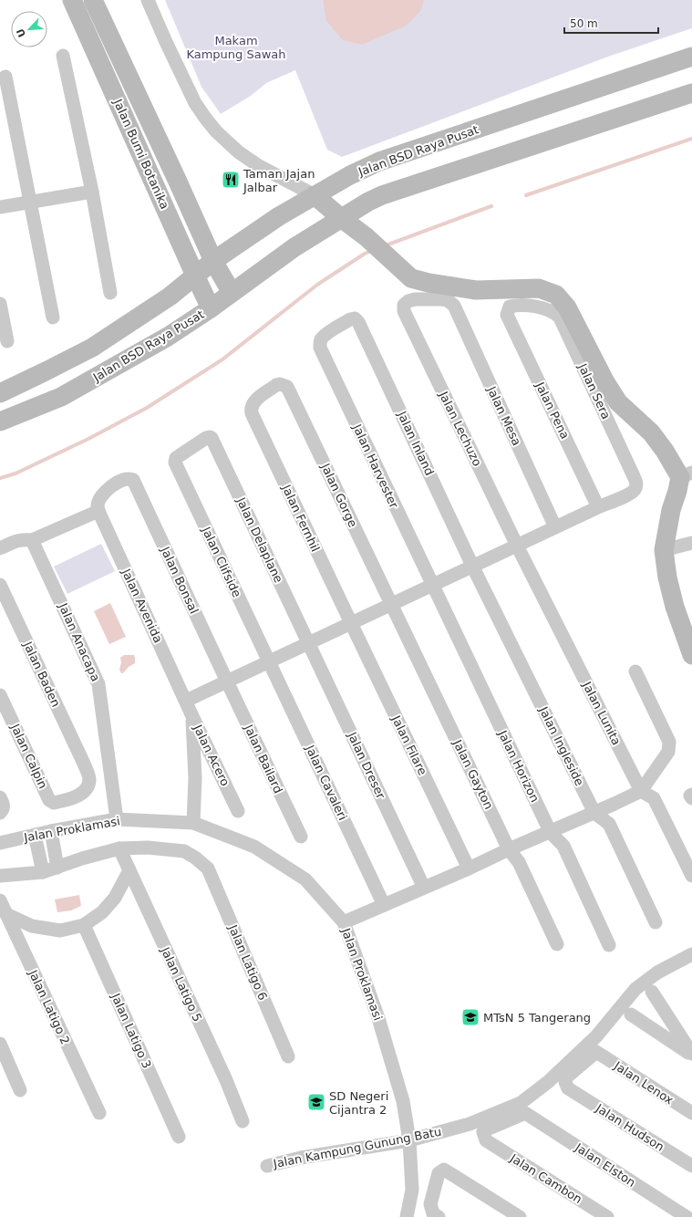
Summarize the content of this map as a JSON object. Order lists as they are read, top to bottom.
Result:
{
  "streets": {
    "main road": ["Jalan BSD Raya Pusat", "Jalan Bumi Botanika"],
    "street": [
      "Jalan Sera",
      "Jalan Pena",
      "Jalan Mesa",
      "Jalan Lechuzo",
      "Jalan Inland",
      "Jalan Harvester",
      "Jalan Gorge",
      "Jalan Fernhil",
      "Jalan Delaplane",
      "Jalan Clifside",
      "Jalan Bonsal",
      "Jalan Avenida",
      "Jalan Anacapa",
      "Jalan Baden",
      "Jalan Lunita",
      "Jalan Filare",
      "Jalan Ingleside",
      "Jalan Acero",
      "Jalan Calpin",
      "Jalan Bailard",
      "Jalan Dreser",
      "Jalan Horizon",
      "Jalan Gayton",
      "Jalan Cavaleri",
      "Jalan Proklamasi",
      "Jalan Latigo 6",
      "Jalan Latigo 5",
      "Jalan Latigo 2",
      "Jalan Latigo 3",
      "Jalan Lenox",
      "Jalan Hudson",
      "Jalan Kampung Gunung Batu",
      "Jalan Elston",
      "Jalan Cambon"
    ]
  },
  "crossings": [
    ["Jalan BSD Raya Pusat", "Jalan Bumi Botanika"],
    ["Jalan Sera", "Jalan Pena"],
    ["Jalan Mesa", "Jalan Lechuzo"],
    ["Jalan Lechuzo", "Jalan Lunita"],
    ["Jalan Inland", "Jalan Harvester"],
    ["Jalan Inland", "Jalan Ingleside"],
    ["Jalan Harvester", "Jalan Horizon"],
    ["Jalan Gorge", "Jalan Fernhil"],
    ["Jalan Gorge", "Jalan Gayton"],
    ["Jalan Fernhil", "Jalan Filare"],
    ["Jalan Delaplane", "Jalan Clifside"],
    ["Jalan Delaplane", "Jalan Dreser"],
    ["Jalan Clifside", "Jalan Cavaleri"],
    ["Jalan Bonsal", "Jalan Avenida"],
    ["Jalan Bonsal", "Jalan Bailard"],
    ["Jalan Avenida", "Jalan Acero"],
    ["Jalan Anacapa", "Jalan Proklamasi"],
    ["Jalan Baden", "Jalan Calpin"],
    ["Jalan Proklamasi", "Jalan Kampung Gunung Batu"],
    ["Jalan Latigo 6", "Jalan Latigo 5"],
    ["Jalan Lenox", "Jalan Hudson"],
    ["Jalan Elston", "Jalan Cambon"]
  ],
  "parks": ["Makam Kampung Sawah"],
  "places": {
    "restaurant": ["Taman Jajan Jalbar"],
    "school or university": ["MTsN 5 Tangerang", "SD Negeri Cijantra 2"]
  },
  "scale_bar": "50 m",
  "north": "bottom left"
}
